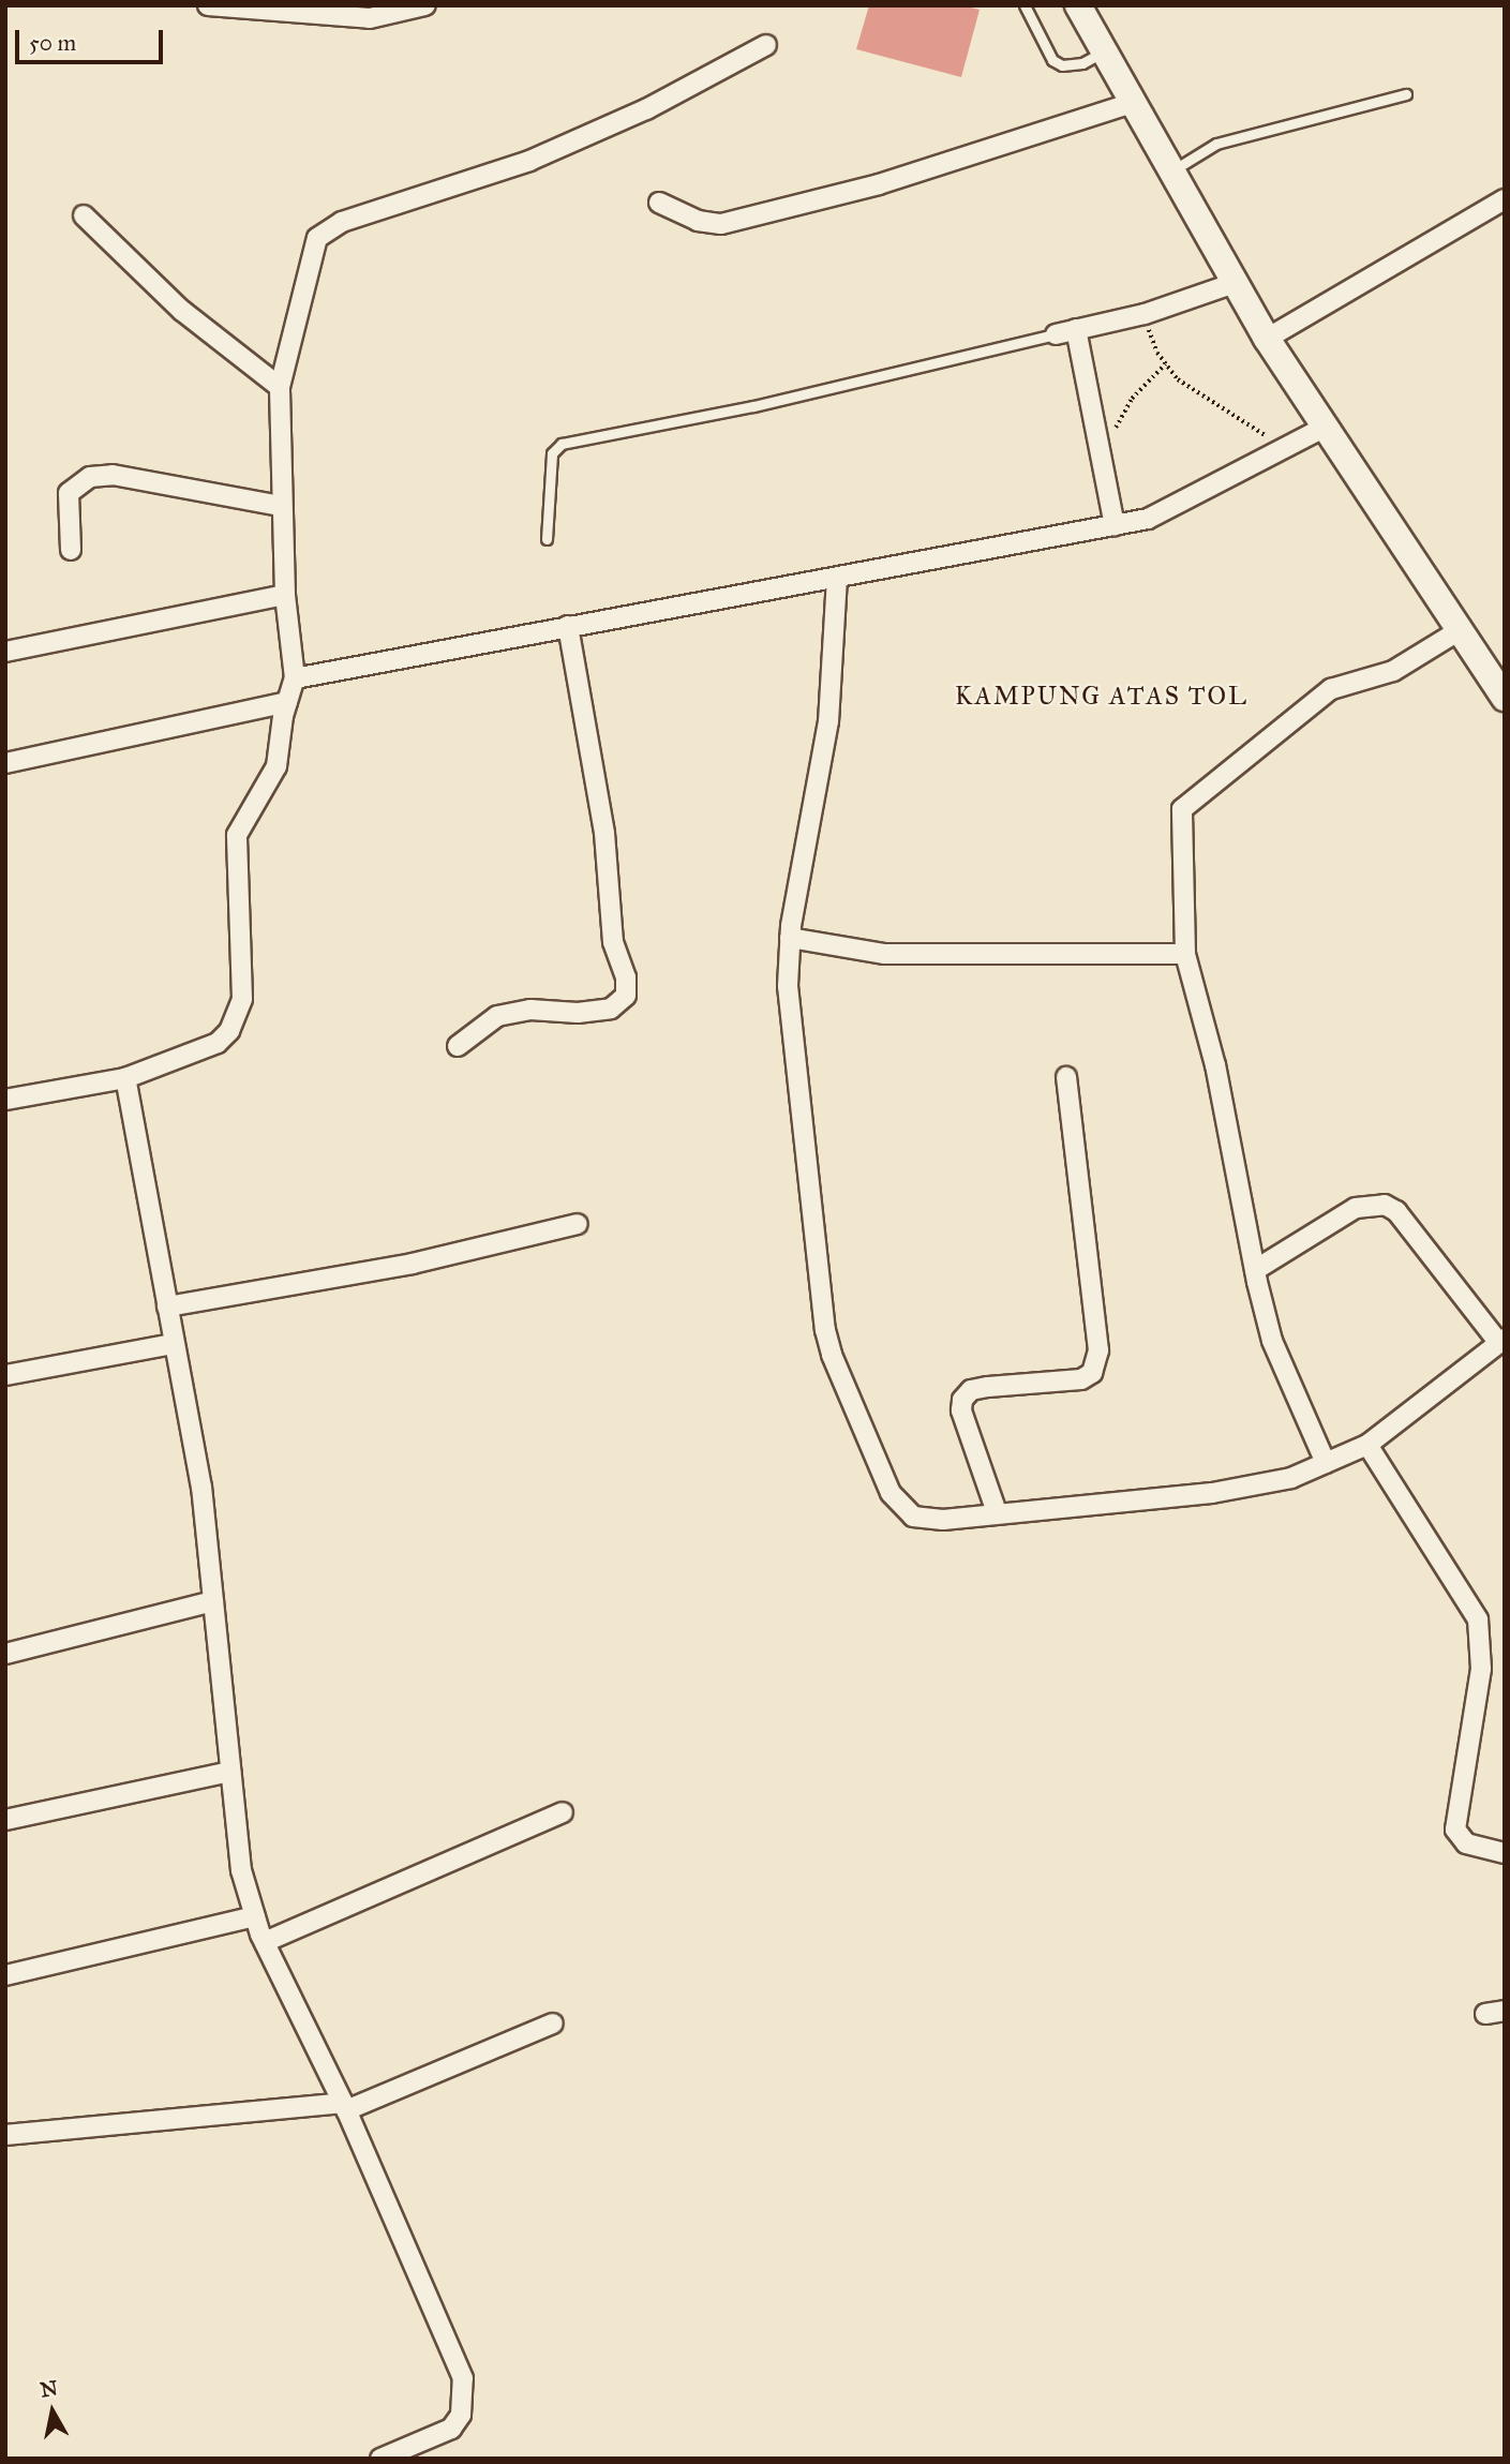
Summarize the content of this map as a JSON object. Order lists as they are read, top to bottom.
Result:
{
  "districts": ["KAMPUNG ATAS TOL"],
  "scale_bar": "50 m",
  "north": "top"
}
